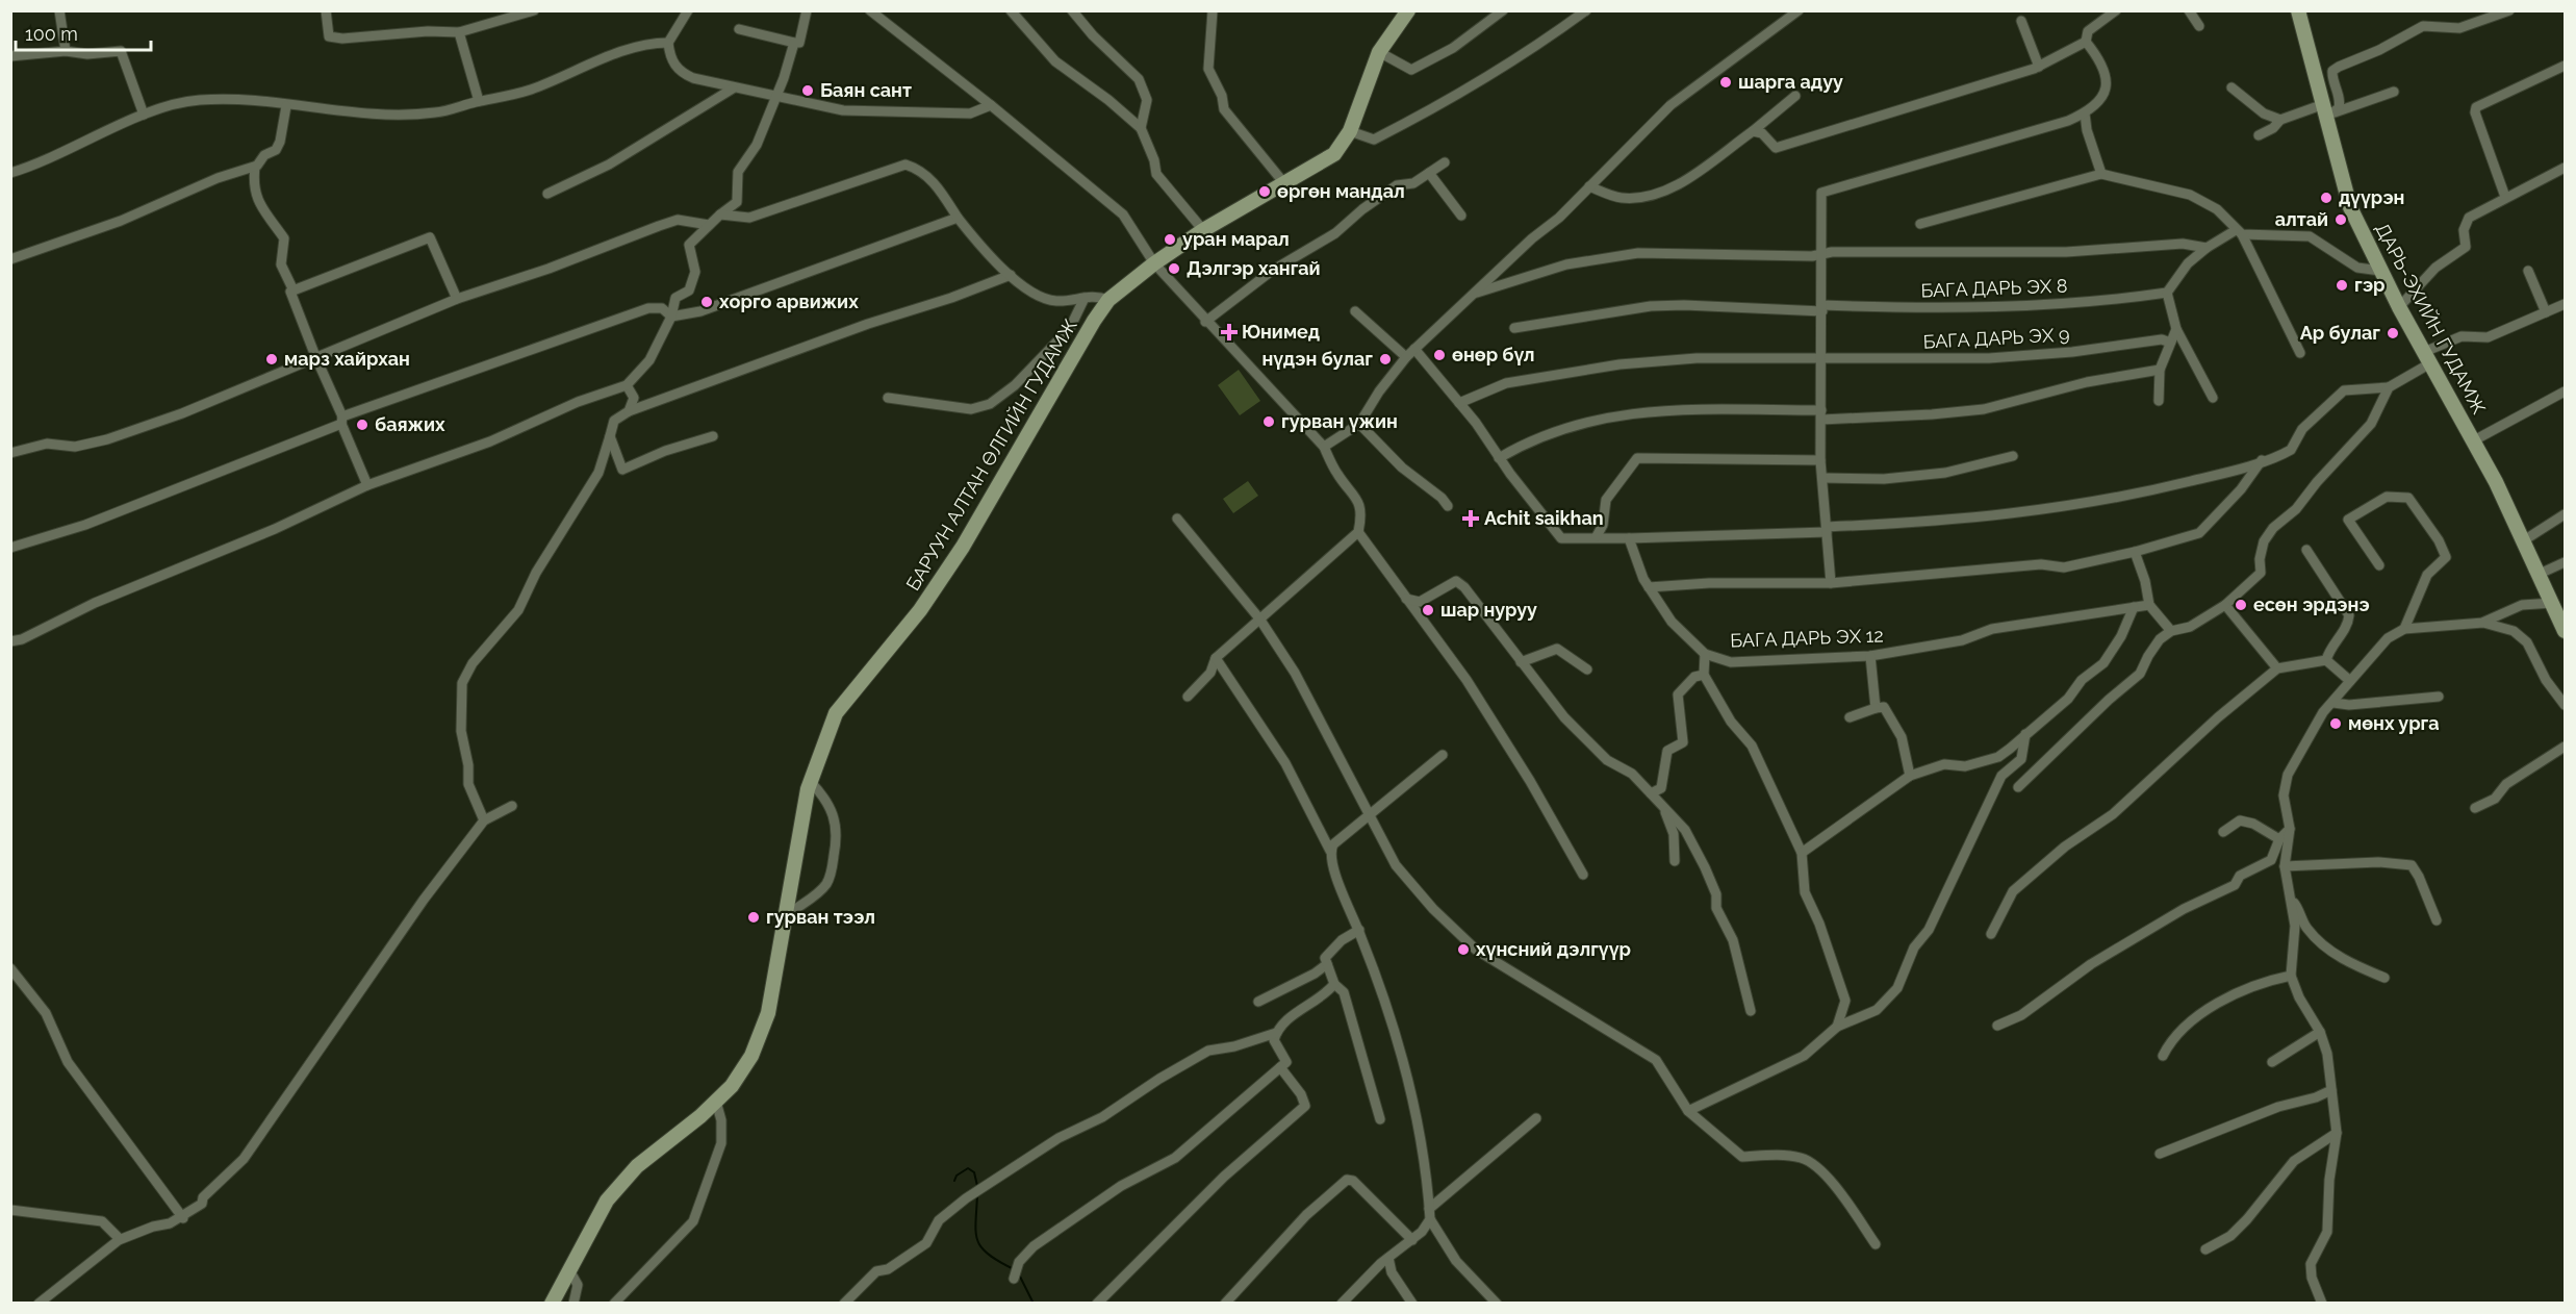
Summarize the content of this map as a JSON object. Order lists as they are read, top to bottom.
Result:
{
  "streets": {
    "main road": ["ДАРЬ-ЭХИЙН ГУДАМЖ", "БАРУУН АЛТАН ӨЛГИЙН ГУДАМЖ"],
    "street": ["БАГА ДАРЬ ЭХ 8", "БАГА ДАРЬ ЭХ 9", "БАГА ДАРЬ ЭХ 12"]
  },
  "places": {
    "other": [
      "шарга адуу",
      "Баян сант",
      "өргөн мандал",
      "дүүрэн",
      "алтай",
      "уран марал",
      "Дэлгэр хангай",
      "гэр",
      "хорго арвижих",
      "Ар булаг",
      "өнөр бүл",
      "марз хайрхан",
      "нүдэн булаг",
      "гурван үжин",
      "баяжих",
      "есөн эрдэнэ",
      "шар нуруу",
      "мөнх урга",
      "гурван тээл",
      "хүнсний дэлгүүр"
    ],
    "health": ["Юнимед", "Achit saikhan"]
  },
  "scale_bar": "100 m"
}
